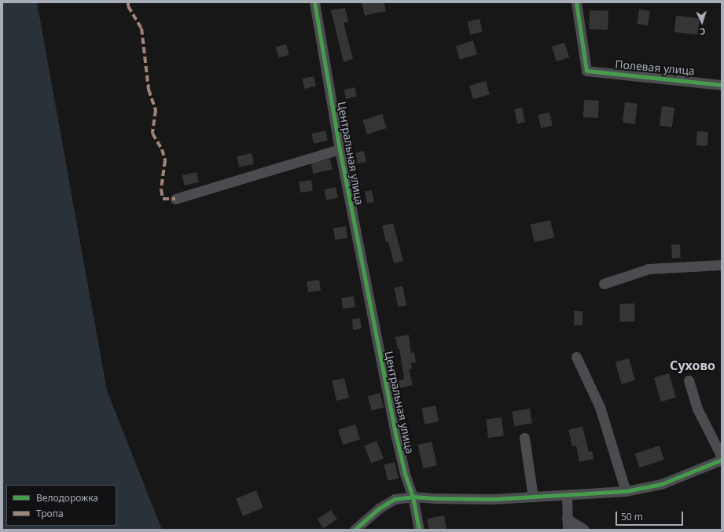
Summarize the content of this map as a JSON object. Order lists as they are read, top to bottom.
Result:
{
  "streets": {
    "street": ["Полевая улица", "Центральная улица"]
  },
  "districts": ["Сухово"],
  "legend": ["Велодорожка", "Тропа"],
  "scale_bar": "50 m",
  "north": "bottom"
}
